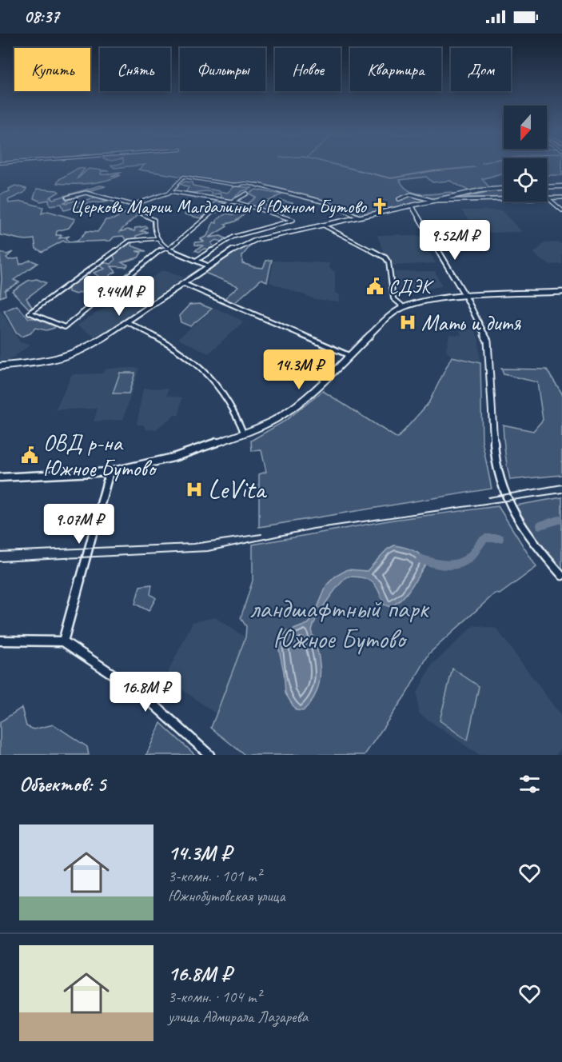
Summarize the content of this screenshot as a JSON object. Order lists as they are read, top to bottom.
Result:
{
  "parks": ["ландшафтный парк Южное Бутово"],
  "places": {
    "church": ["Церковь Марии Магдалины в Южном Бутово"],
    "public building": ["СДЭК", "ОВД р-на Южное Бутово"],
    "hospital": ["Мать и дитя", "LeVita"]
  },
  "north": "bottom",
  "page": {
    "status": "08:37",
    "chip": [
      "Купить",
      "Снять",
      "Фильтры",
      "Новое",
      "Квартира",
      "Дом"
    ],
    "price": [
      "9.52M ₽",
      "9.44M ₽",
      "14.3M ₽",
      "9.07M ₽",
      "16.8M ₽"
    ],
    "heading": "Объектов: 5",
    "list": [
      {
        "name": "14.3M ₽",
        "note": "3-комн. · 101 m² · Южнобутовская улица"
      },
      {
        "name": "16.8M ₽",
        "note": "3-комн. · 104 m² · улица Адмирала Лазарева"
      }
    ]
  }
}
